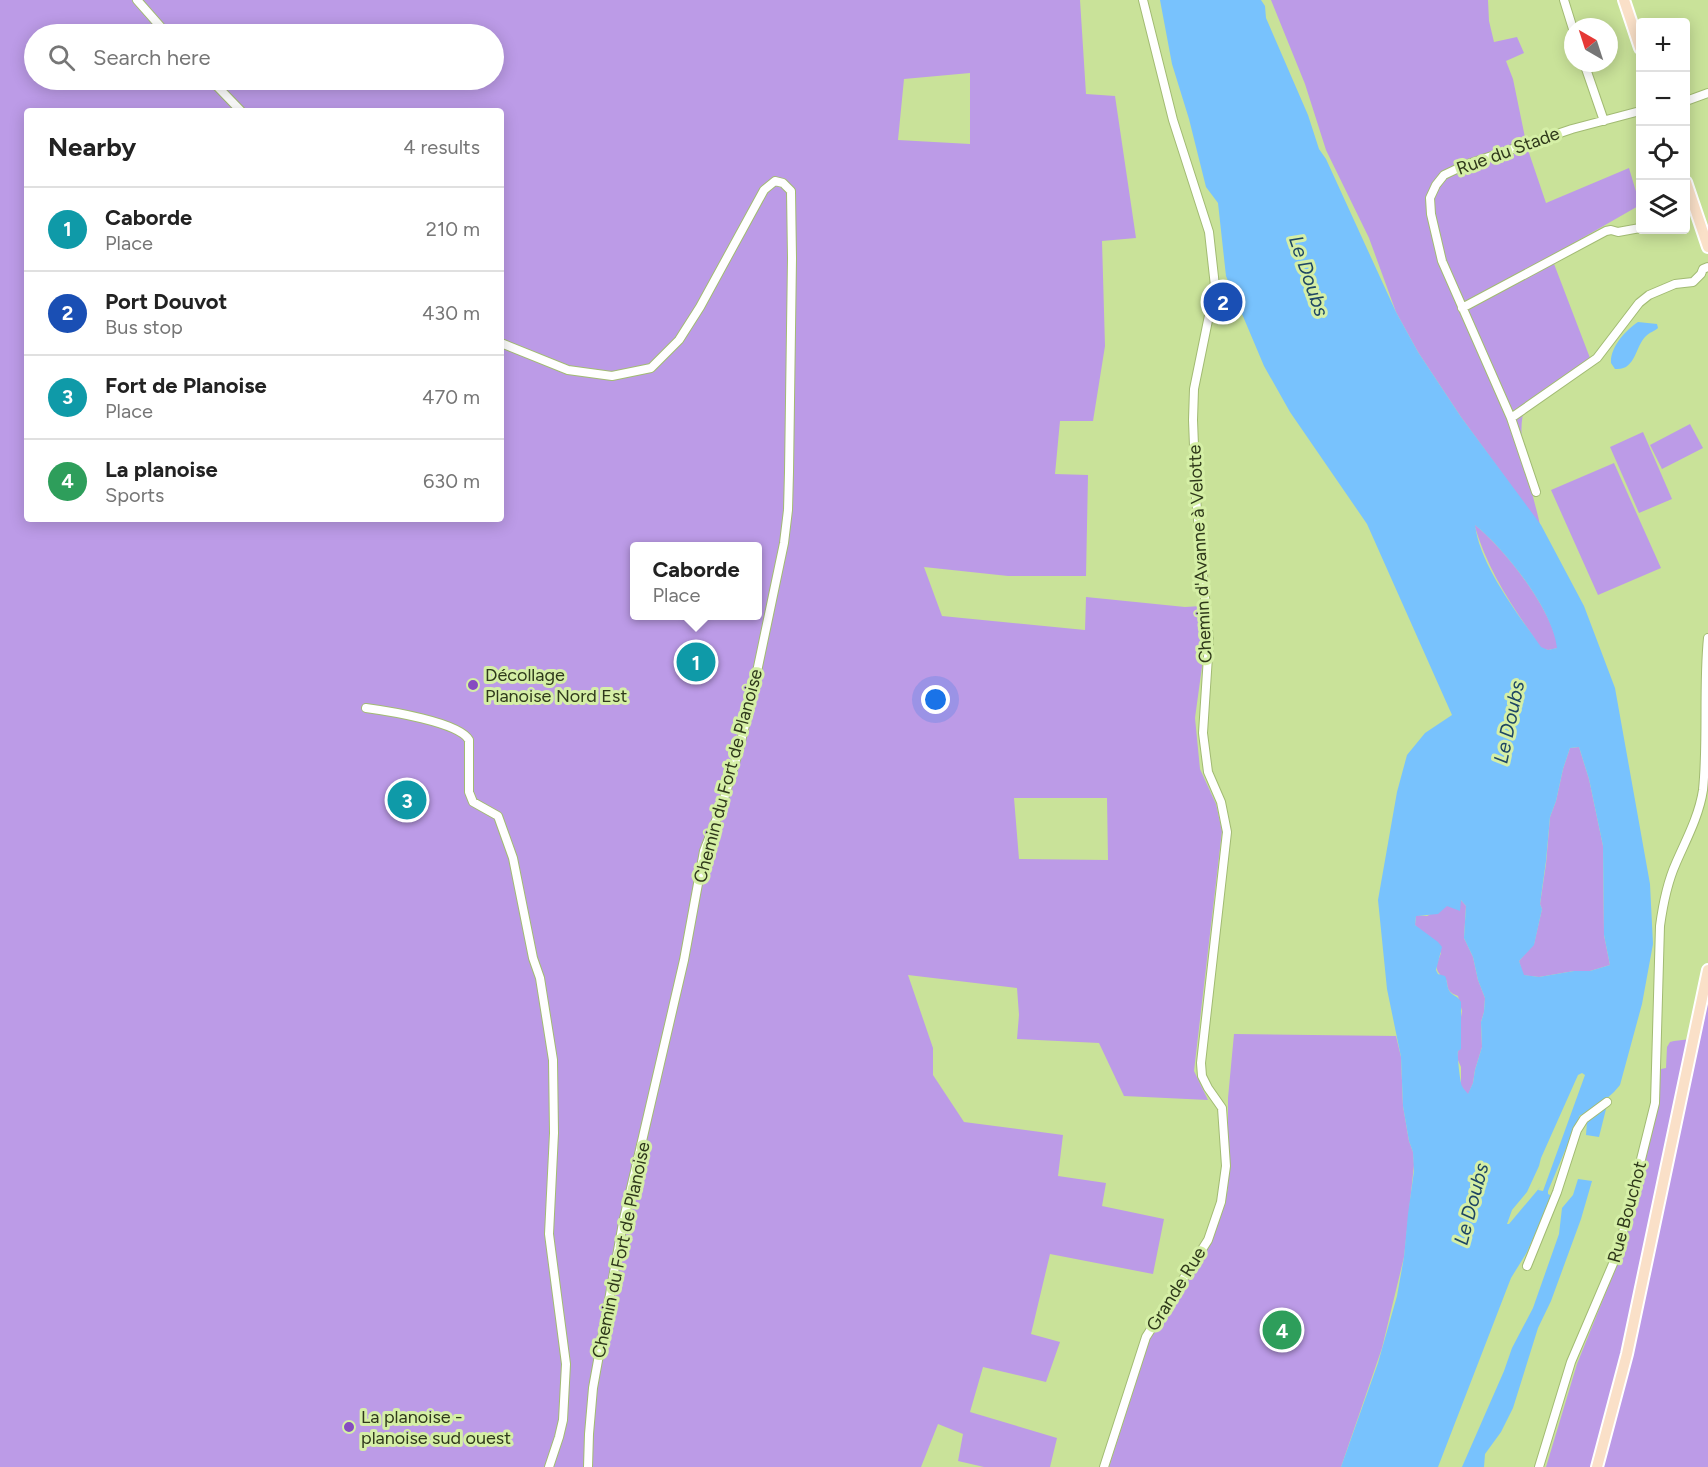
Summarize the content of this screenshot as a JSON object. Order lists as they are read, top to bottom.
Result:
{
  "streets": {
    "street": [
      "Rue du Stade",
      "Chemin d'Avanne à Velotte",
      "Chemin du Fort de Planoise",
      "Rue Bouchot",
      "Grande Rue"
    ]
  },
  "crossings": [
    ["Chemin d'Avanne à Velotte", "Grande Rue"]
  ],
  "water": ["Le Doubs"],
  "places": ["Décollage Planoise Nord Est", "La planoise - planoise sud ouest"],
  "north": "top left",
  "page": {
    "map_buttons": ["+", "−"],
    "search": "Search here",
    "heading": ["Nearby", "4 results"],
    "list": [
      {
        "mark": "1",
        "name": "Caborde",
        "note": "Place",
        "value": "210 m"
      },
      {
        "mark": "2",
        "name": "Port Douvot",
        "note": "Bus stop",
        "value": "430 m"
      },
      {
        "mark": "3",
        "name": "Fort de Planoise",
        "note": "Place",
        "value": "470 m"
      },
      {
        "mark": "4",
        "name": "La planoise",
        "note": "Sports",
        "value": "630 m"
      }
    ],
    "pins": [
      "2",
      "1",
      "3",
      "4"
    ],
    "popup": ["Caborde", "Place"]
  }
}
